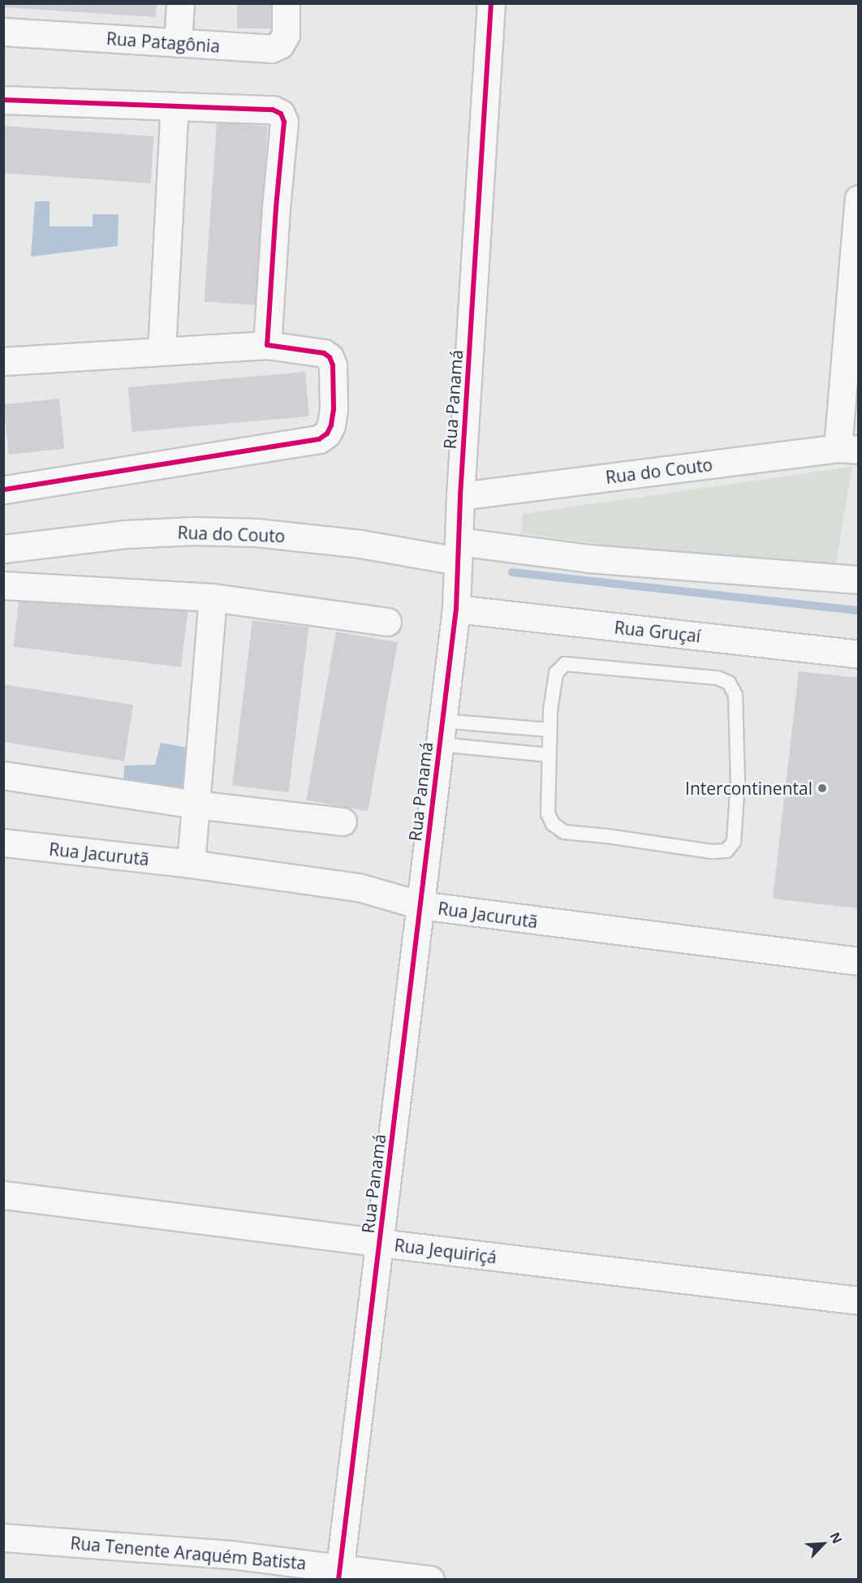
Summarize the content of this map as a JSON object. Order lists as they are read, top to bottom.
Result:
{
  "streets": {
    "street": [
      "Rua Patagônia",
      "Rua Panamá",
      "Rua do Couto",
      "Rua Gruçaí",
      "Rua Jacurutã",
      "Rua Jequiriçá",
      "Rua Tenente Araquém Batista"
    ]
  },
  "crossings": [
    ["Rua Panamá", "Rua do Couto"],
    ["Rua Panamá", "Rua Gruçaí"],
    ["Rua Panamá", "Rua Jacurutã"],
    ["Rua Panamá", "Rua Jequiriçá"],
    ["Rua Panamá", "Rua Tenente Araquém Batista"]
  ],
  "places": ["Intercontinental"],
  "north": "top right"
}
